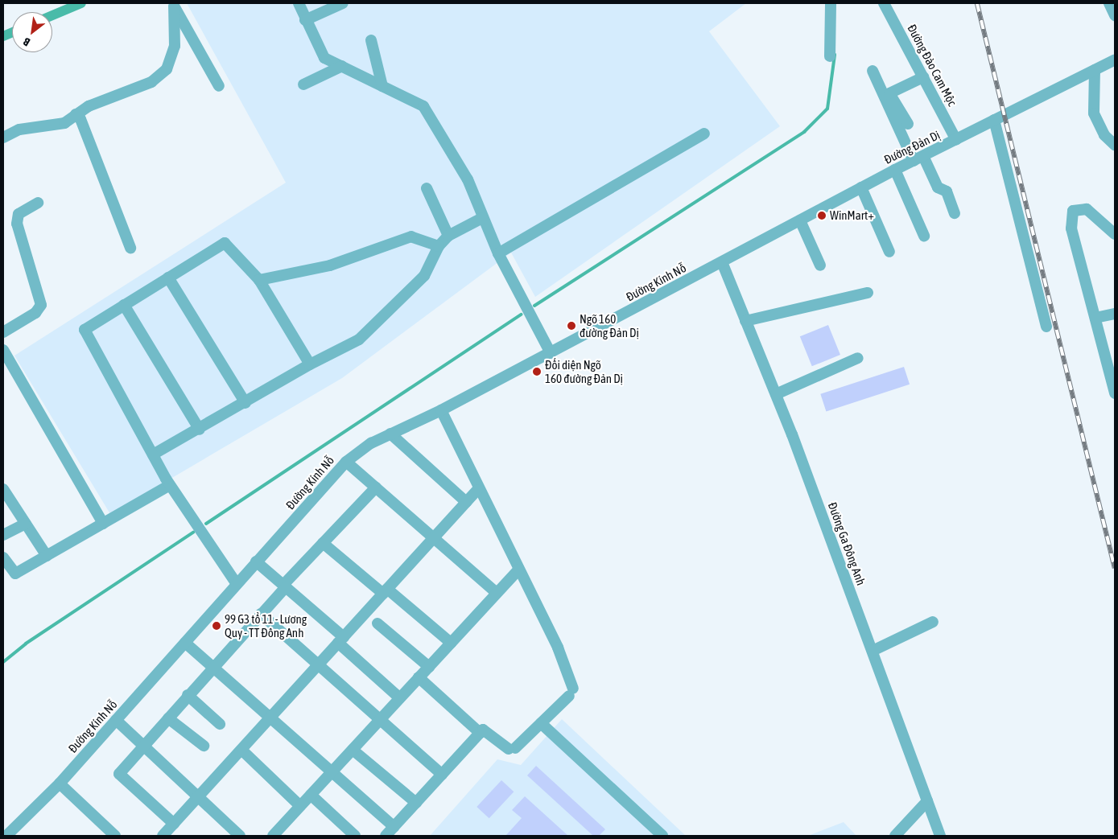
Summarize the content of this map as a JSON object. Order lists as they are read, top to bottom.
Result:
{
  "streets": {
    "street": [
      "Đường Đào Cam Mộc",
      "Đường Đản Dị",
      "Đường Kính Nỗ",
      "Đường Ga Đông Anh"
    ]
  },
  "crossings": [
    ["Đường Đào Cam Mộc", "Đường Đản Dị"],
    ["Đường Đản Dị", "Đường Kính Nỗ"],
    ["Đường Đản Dị", "Đường Ga Đông Anh"],
    ["Đường Kính Nỗ", "Đường Ga Đông Anh"]
  ],
  "places": [
    "WinMart+",
    "Ngõ 160 đường Đản Dị",
    "Đối diện Ngõ 160 đường Đản Dị",
    "99 G3 tổ 11 - Lương Quy - TT Đông Anh"
  ],
  "north": "bottom left"
}
